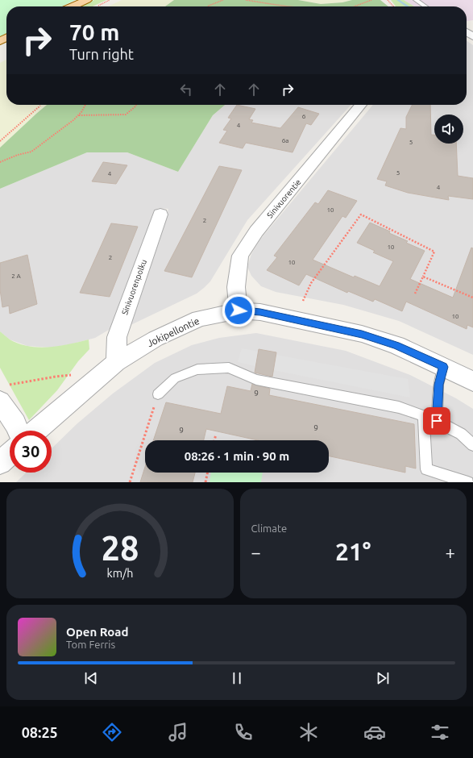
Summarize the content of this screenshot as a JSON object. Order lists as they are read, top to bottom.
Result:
{
  "streets": {
    "street": ["Sinivuorentie", "Sinivuorenpolku", "Jokipellontie"]
  },
  "crossings": [
    ["Sinivuorentie", "Jokipellontie"],
    ["Sinivuorenpolku", "Jokipellontie"]
  ],
  "house_numbers": [
    "6",
    "4",
    "6a",
    "5",
    "5",
    "4",
    "4",
    "10",
    "2",
    "10",
    "2",
    "10",
    "2 A",
    "10",
    "9",
    "9",
    "9"
  ],
  "page": {
    "turn": ["70 m", "Turn right"],
    "limit": "30",
    "trip": "08:26 · 1 min · 90 m",
    "tile": "Climate",
    "heat": ["−", "21°", "+"],
    "song": ["Open Road", "Tom Ferris"],
    "tabs": "08:25",
    "gauge": ["28", "km/h"]
  }
}
